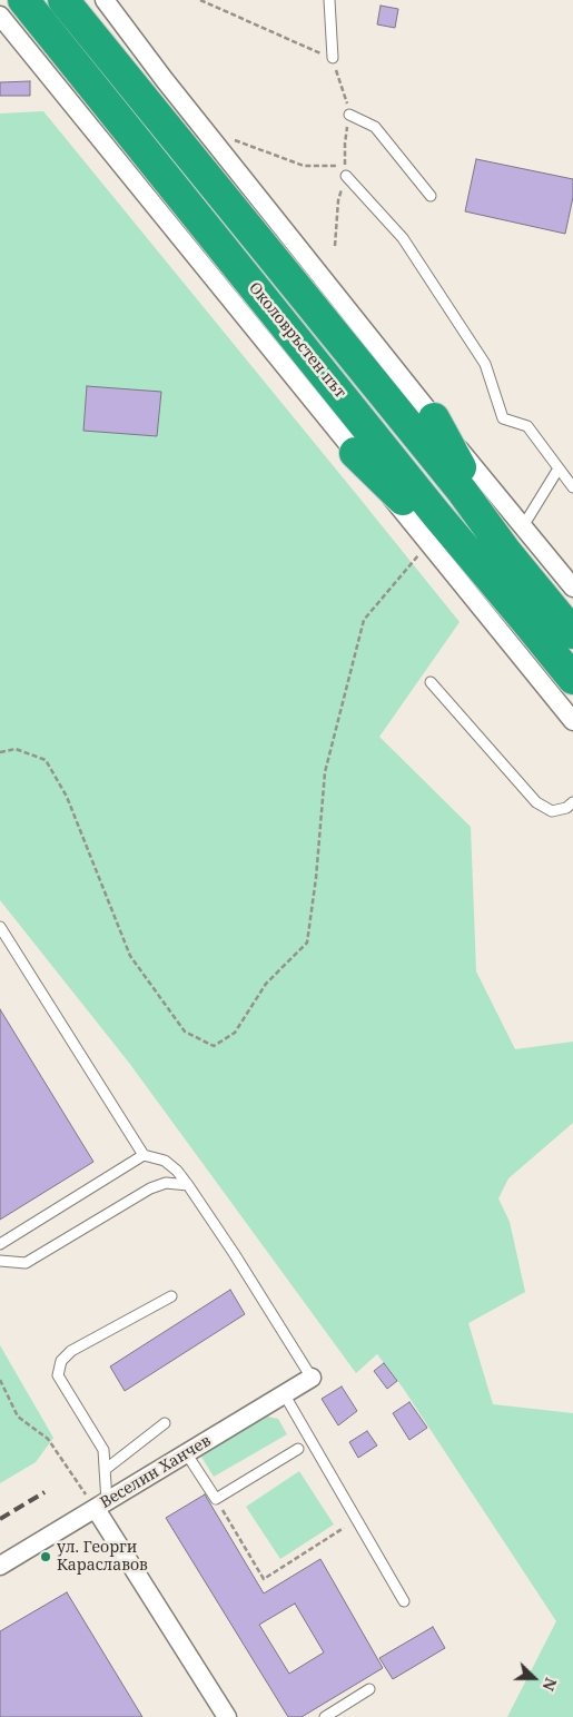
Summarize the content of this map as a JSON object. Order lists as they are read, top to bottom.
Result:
{
  "streets": {
    "highway": ["Околовръстен път"],
    "street": ["Веселин Ханчев"]
  },
  "places": ["ул. Георги Караславов"],
  "north": "right"
}
